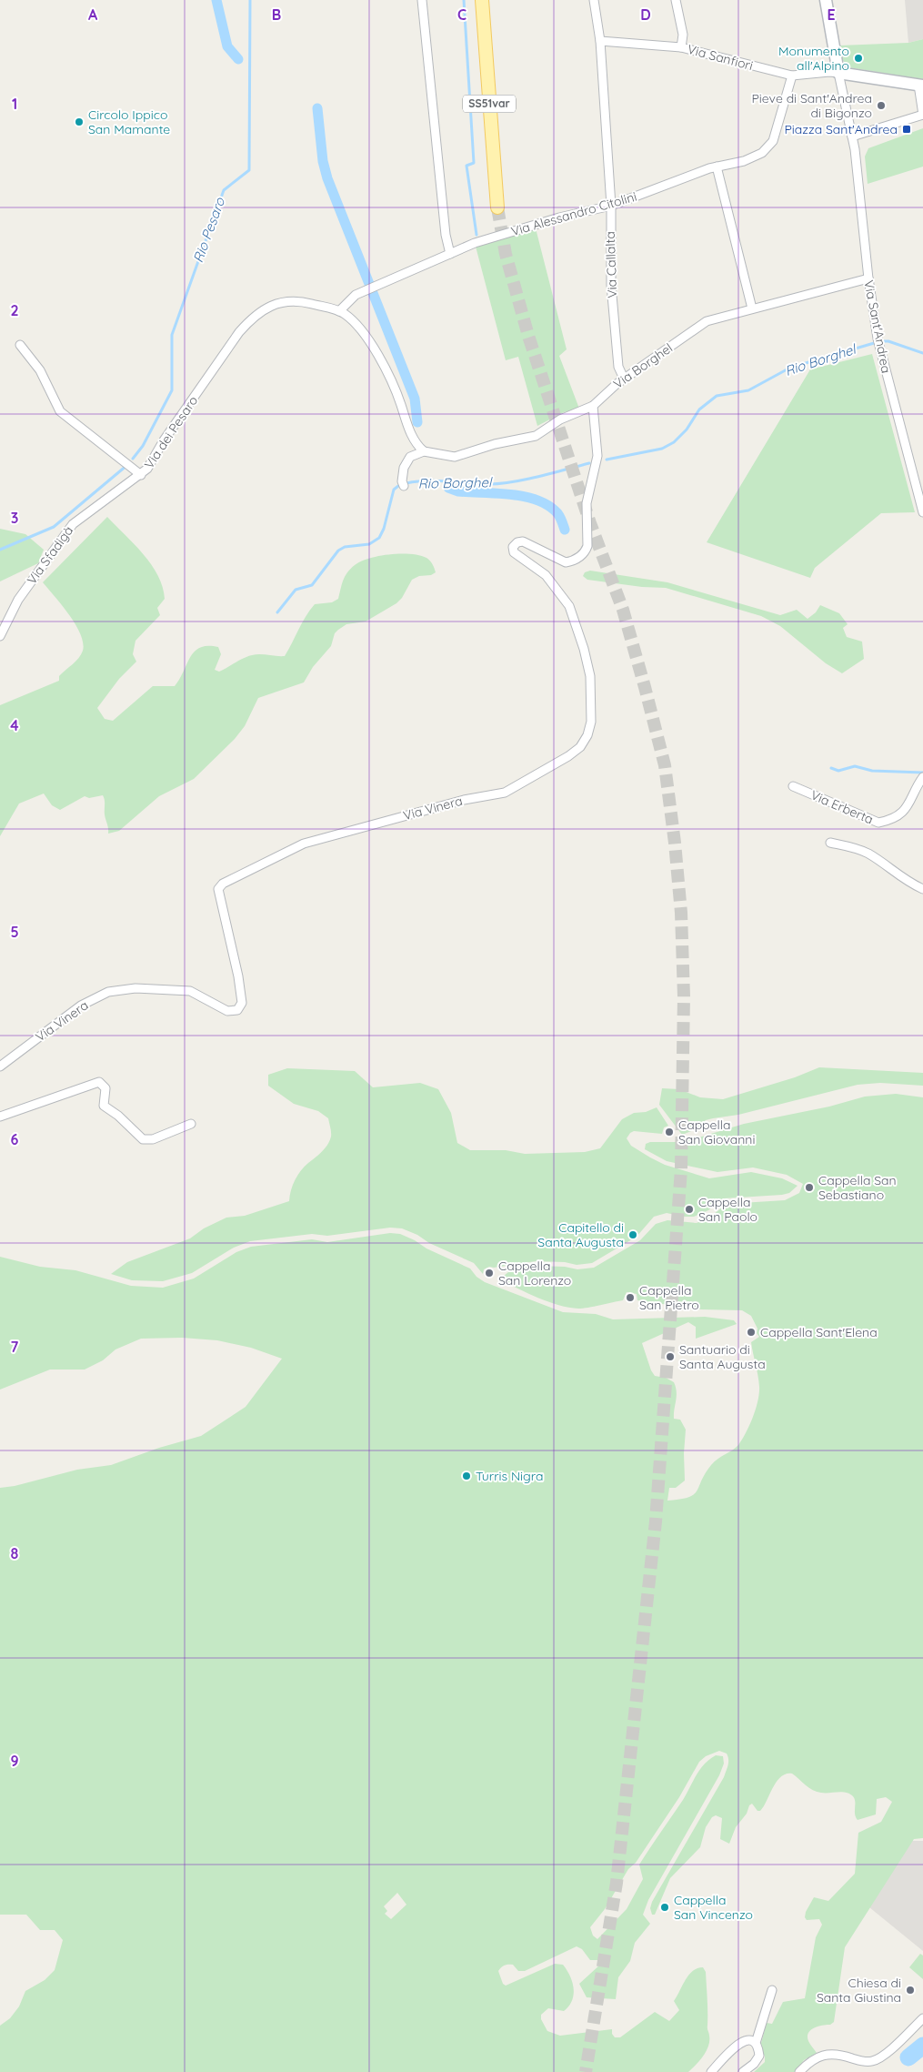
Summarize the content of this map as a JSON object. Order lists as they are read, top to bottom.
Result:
{
  "streets": {
    "main road": ["SS51var"],
    "street": [
      "Via Sanfiori",
      "Via Alessandro Citolini",
      "Via Callalta",
      "Via Sant'Andrea",
      "Via Borghel",
      "Via dei Pesaro",
      "Via Sfadigà",
      "Via Erberta",
      "Via Vinera"
    ]
  },
  "crossings": [
    ["Via Sanfiori", "Via Alessandro Citolini"],
    ["Via Sanfiori", "Via Callalta"],
    ["Via Sanfiori", "Via Sant'Andrea"],
    ["Via Alessandro Citolini", "Via Callalta"],
    ["Via Alessandro Citolini", "Via dei Pesaro"],
    ["Via Callalta", "Via Borghel"],
    ["Via Sant'Andrea", "Via Borghel"],
    ["Via Borghel", "Via Vinera"],
    ["Via dei Pesaro", "Via Sfadigà"]
  ],
  "water": ["Rio Pesaro", "Rio Borghel"],
  "places": {
    "other": [
      "Monumento all'Alpino",
      "Pieve di Sant'Andrea di Bigonzo",
      "Circolo Ippico San Mamante",
      "Cappella San Giovanni",
      "Cappella San Sebastiano",
      "Cappella San Paolo",
      "Capitello di Santa Augusta",
      "Cappella San Lorenzo",
      "Cappella San Pietro",
      "Cappella Sant'Elena",
      "Santuario di Santa Augusta",
      "Turris Nigra",
      "Cappella San Vincenzo",
      "Chiesa di Santa Giustina"
    ],
    "transit": ["Piazza Sant'Andrea"]
  },
  "grid": {
    "columns": [
      "A",
      "B",
      "C",
      "D",
      "E"
    ],
    "rows": [
      "1",
      "2",
      "3",
      "4",
      "5",
      "6",
      "7",
      "8",
      "9"
    ]
  }
}
